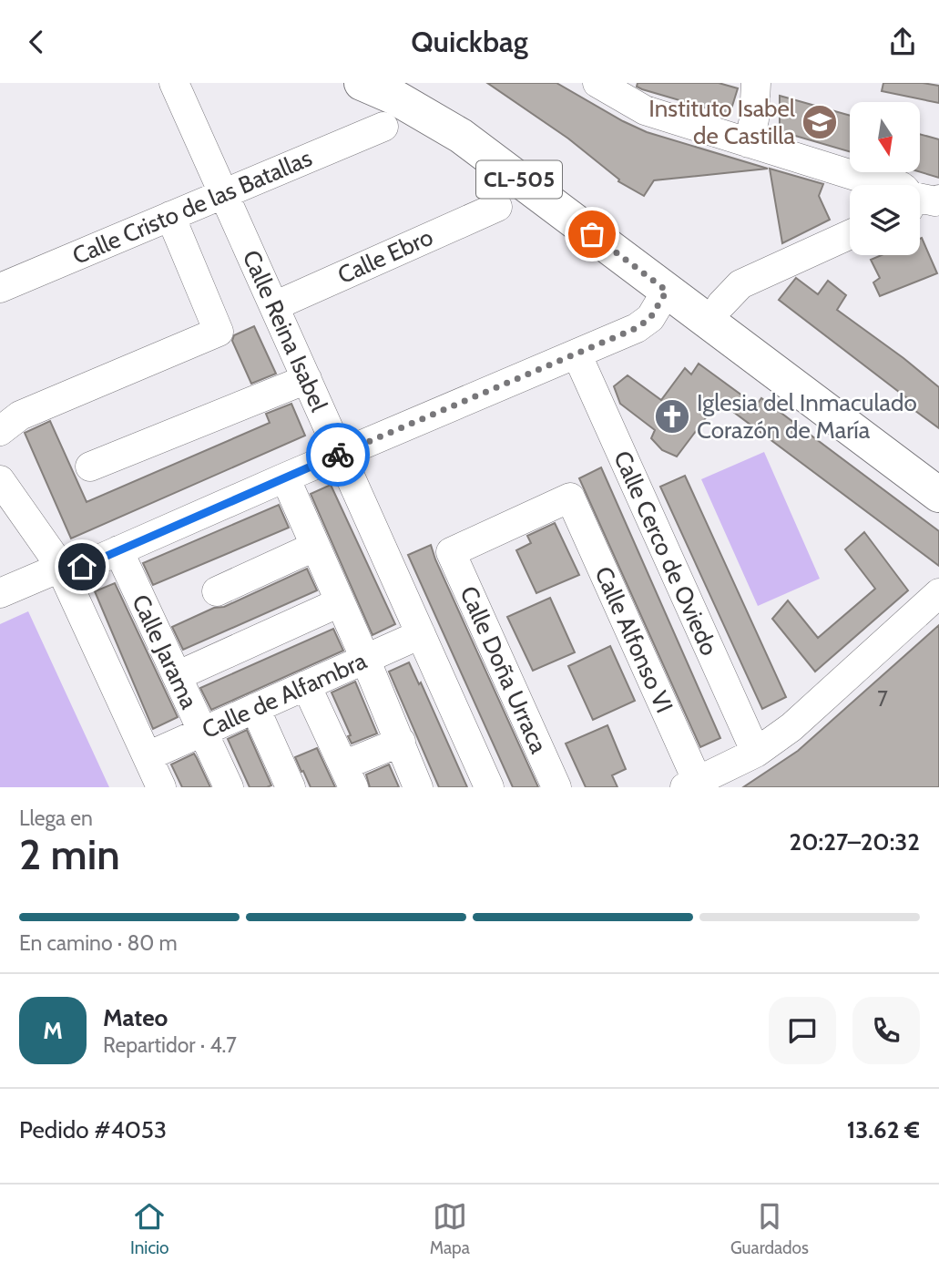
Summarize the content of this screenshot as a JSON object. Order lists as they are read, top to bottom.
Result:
{
  "streets": {
    "main road": ["CL-505"],
    "street": [
      "Calle Cristo de las Batallas",
      "Calle Ebro",
      "Calle Reina Isabel",
      "Calle Cerco de Oviedo",
      "Calle Alfonso VI",
      "Calle Jarama",
      "Calle Doña Urraca",
      "Calle de Alfambra"
    ]
  },
  "crossings": [
    ["Calle Cristo de las Batallas", "Calle Reina Isabel"],
    ["Calle Ebro", "Calle Reina Isabel"],
    ["Calle Reina Isabel", "Calle de Alfambra"],
    ["Calle Alfonso VI", "Calle Doña Urraca"],
    ["Calle Jarama", "Calle de Alfambra"]
  ],
  "places": {
    "school or university": ["Instituto Isabel de Castilla"],
    "church": ["Iglesia del Inmaculado Corazón de María"]
  },
  "house_numbers": ["7"],
  "north": "bottom",
  "page": {
    "header": "Quickbag",
    "heading": ["2 min", "Llega en", "20:27–20:32"],
    "panel": [
      "Mateo",
      "Repartidor · 4.7",
      "Pedido #4053",
      "13.62 €"
    ],
    "bar": "En camino · 80 m",
    "round": "M",
    "tabs": ["Inicio", "Mapa", "Guardados"]
  }
}
